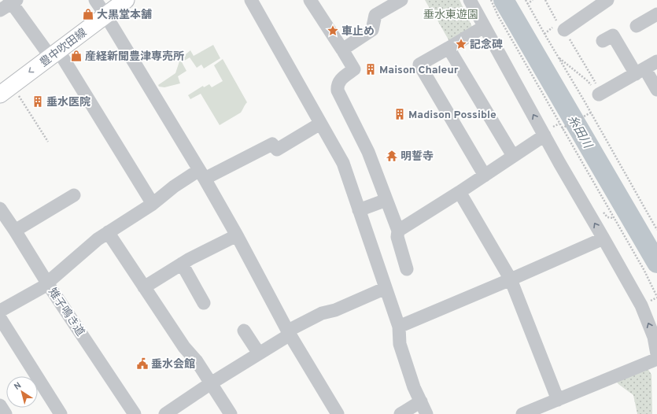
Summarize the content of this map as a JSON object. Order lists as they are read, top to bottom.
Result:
{
  "streets": {
    "main road": ["豊中吹田線"],
    "street": ["雉子鳴き道"]
  },
  "one_way": ["豊中吹田線"],
  "water": ["糸田川"],
  "parks": ["垂水東遊園"],
  "places": {
    "shop": ["大黒堂本舗", "産経新聞豊津専売所"],
    "place": ["車止め", "記念碑"],
    "building": ["Maison Chaleur", "垂水医院", "Madison Possible"],
    "temple": ["明誓寺"],
    "public building": ["垂水会館"]
  },
  "north": "top left"
}
